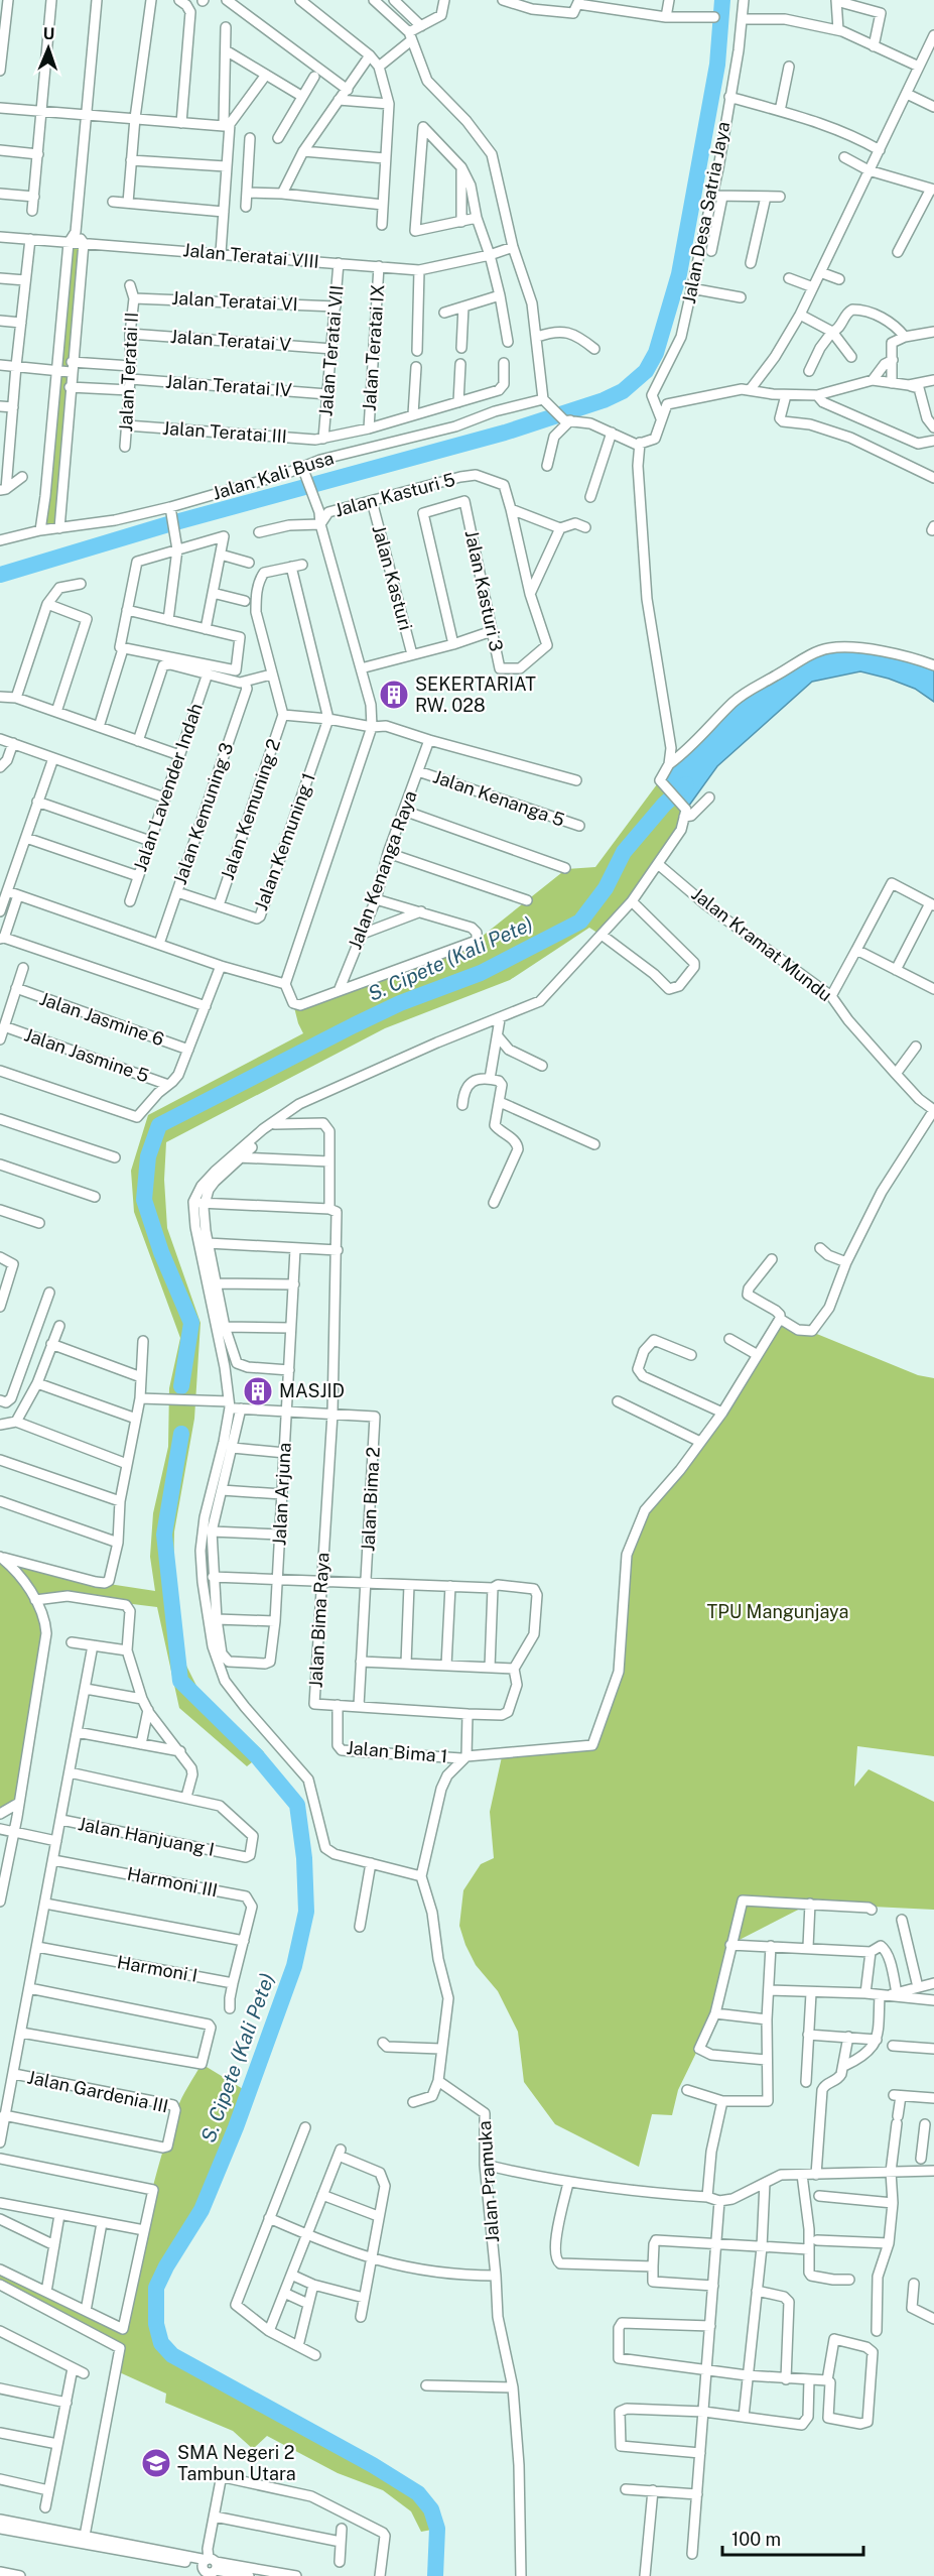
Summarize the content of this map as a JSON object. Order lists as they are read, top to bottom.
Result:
{
  "streets": {
    "street": [
      "Jalan Desa Satria Jaya",
      "Jalan Teratai VIII",
      "Jalan Teratai VI",
      "Jalan Teratai V",
      "Jalan Teratai IX",
      "Jalan Teratai VII",
      "Jalan Teratai II",
      "Jalan Teratai IV",
      "Jalan Teratai III",
      "Jalan Kali Busa",
      "Jalan Kasturi 5",
      "Jalan Kasturi",
      "Jalan Kasturi 3",
      "Jalan Lavender Indah",
      "Jalan Kenanga 5",
      "Jalan Kemuning 2",
      "Jalan Kemuning 3",
      "Jalan Kemuning 1",
      "Jalan Kenanga Raya",
      "Jalan Kramat Mundu",
      "Jalan Jasmine 6",
      "Jalan Jasmine 5",
      "Jalan Arjuna",
      "Jalan Bima 2",
      "Jalan Bima Raya",
      "Jalan Bima 1",
      "Jalan Hanjuang I",
      "Harmoni III",
      "Harmoni I",
      "Jalan Gardenia III",
      "Jalan Pramuka"
    ]
  },
  "crossings": [
    ["Jalan Teratai VIII", "Jalan Teratai IX"],
    ["Jalan Teratai VIII", "Jalan Teratai VII"],
    ["Jalan Teratai VI", "Jalan Teratai VII"],
    ["Jalan Teratai VI", "Jalan Teratai II"],
    ["Jalan Teratai V", "Jalan Teratai VII"],
    ["Jalan Teratai V", "Jalan Teratai II"],
    ["Jalan Teratai IX", "Jalan Teratai III"],
    ["Jalan Teratai VII", "Jalan Teratai IV"],
    ["Jalan Teratai VII", "Jalan Teratai III"],
    ["Jalan Teratai II", "Jalan Teratai IV"],
    ["Jalan Teratai II", "Jalan Teratai III"],
    ["Jalan Kasturi 5", "Jalan Kasturi"],
    ["Jalan Kenanga 5", "Jalan Kenanga Raya"],
    ["Jalan Kemuning 2", "Jalan Kemuning 1"],
    ["Jalan Kemuning 3", "Jalan Kemuning 1"],
    ["Jalan Bima 2", "Jalan Bima Raya"],
    ["Jalan Bima Raya", "Jalan Bima 1"]
  ],
  "water": ["S. Cipete (Kali Pete)"],
  "parks": ["TPU Mangunjaya"],
  "places": {
    "building": ["SEKERTARIAT RW. 028", "MASJID"],
    "school or university": ["SMA Negeri 2 Tambun Utara"]
  },
  "scale_bar": "100 m",
  "north": "top"
}
